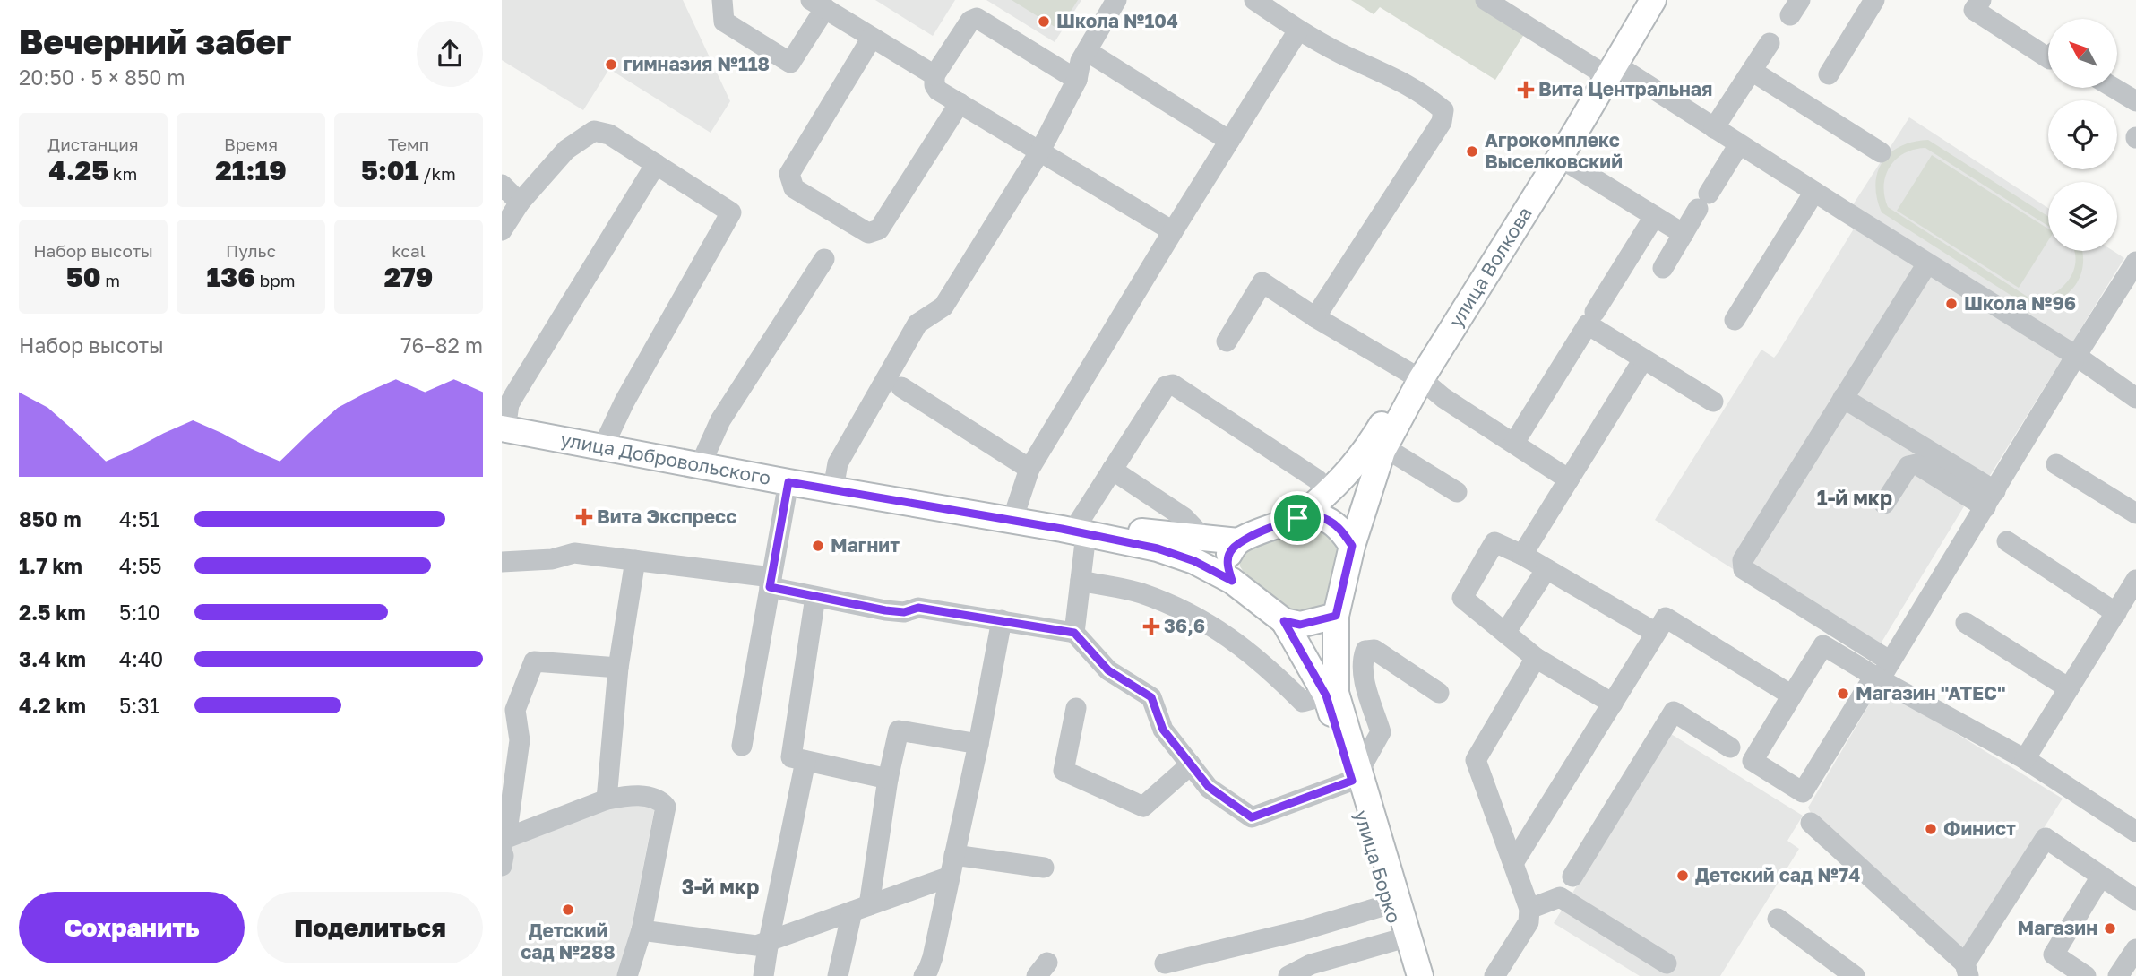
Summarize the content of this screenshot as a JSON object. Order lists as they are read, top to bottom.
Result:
{
  "streets": {
    "main road": ["улица Волкова", "улица Добровольского", "улица Борко"]
  },
  "crossings": [
    ["улица Волкова", "улица Добровольского"],
    ["улица Волкова", "улица Борко"],
    ["улица Добровольского", "улица Борко"]
  ],
  "districts": ["1-й мкр", "3-й мкр"],
  "places": {
    "other": [
      "Школа №104",
      "гимназия №118",
      "Агрокомплекс Выселковский",
      "Школа №96",
      "Магнит",
      "Магазин \"АТЕС\"",
      "Финист",
      "Детский сад №74",
      "Детский сад №288",
      "Магазин"
    ],
    "health": ["Вита Центральная", "Вита Экспресс", "36,6"]
  },
  "north": "top left",
  "page": {
    "heading": ["Вечерний забег", "20:50 · 5 × 850 m"],
    "stats": [
      ["Дистанция", "4.25 km"],
      ["Время", "21:19"],
      ["Темп", "5:01 /km"],
      ["Набор высоты", "50 m"],
      ["Пульс", "136 bpm"],
      ["kcal", "279"]
    ],
    "chart": ["Набор высоты", "76–82 m"],
    "list": [
      {
        "name": "850 m",
        "note": "4:51"
      },
      {
        "name": "1.7 km",
        "note": "4:55"
      },
      {
        "name": "2.5 km",
        "note": "5:10"
      },
      {
        "name": "3.4 km",
        "note": "4:40"
      },
      {
        "name": "4.2 km",
        "note": "5:31"
      }
    ],
    "buttons": ["Сохранить", "Поделиться"]
  }
}
